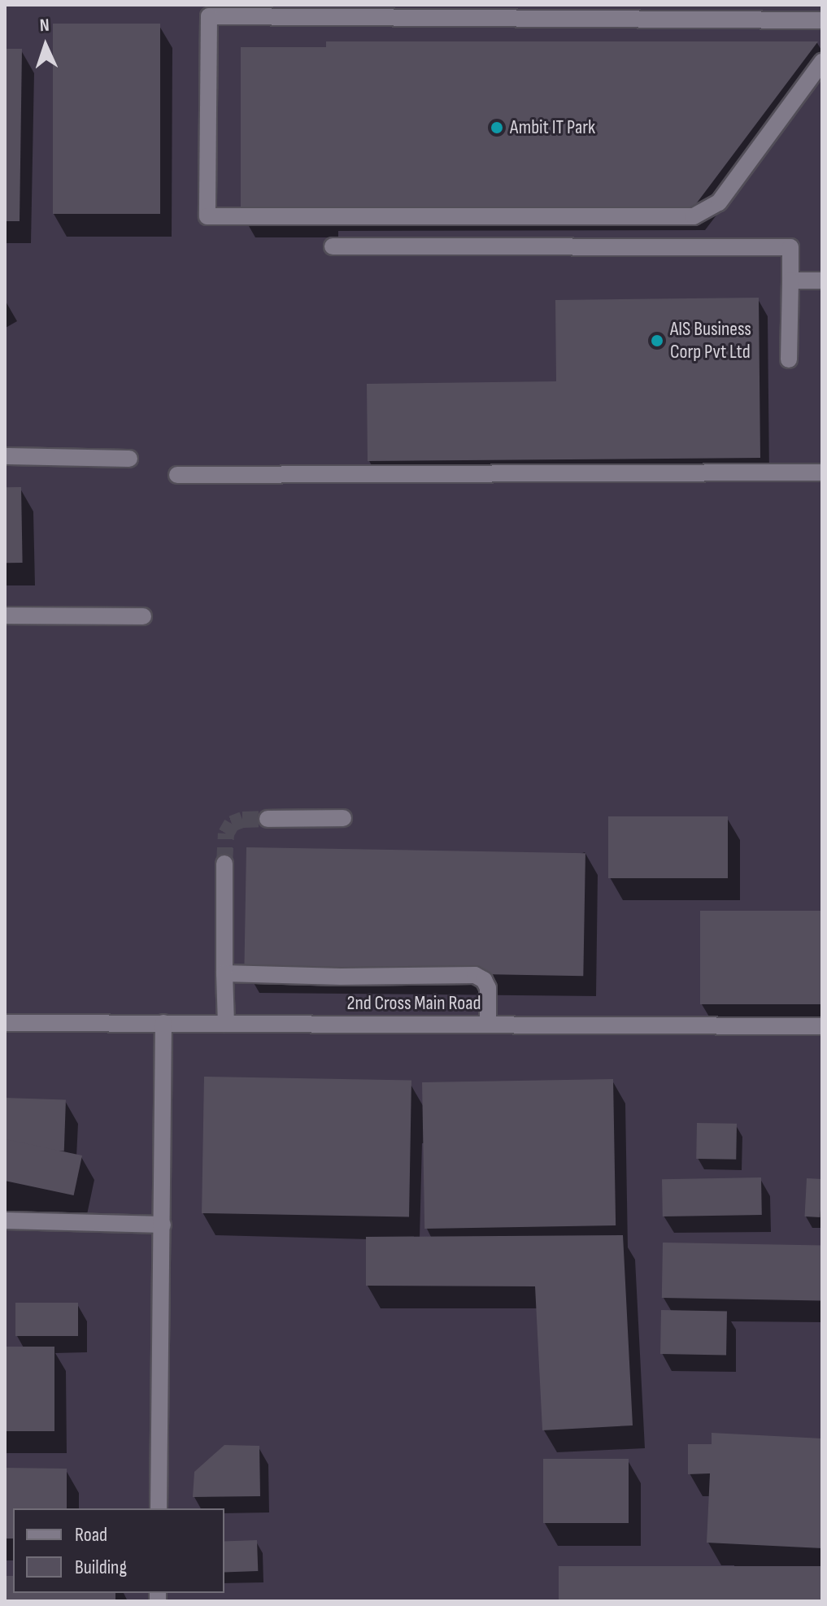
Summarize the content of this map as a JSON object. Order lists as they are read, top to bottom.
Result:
{
  "streets": {
    "street": ["2nd Cross Main Road"]
  },
  "places": ["Ambit IT Park", "AIS Business Corp Pvt Ltd"],
  "legend": ["Road", "Building"],
  "north": "top"
}
